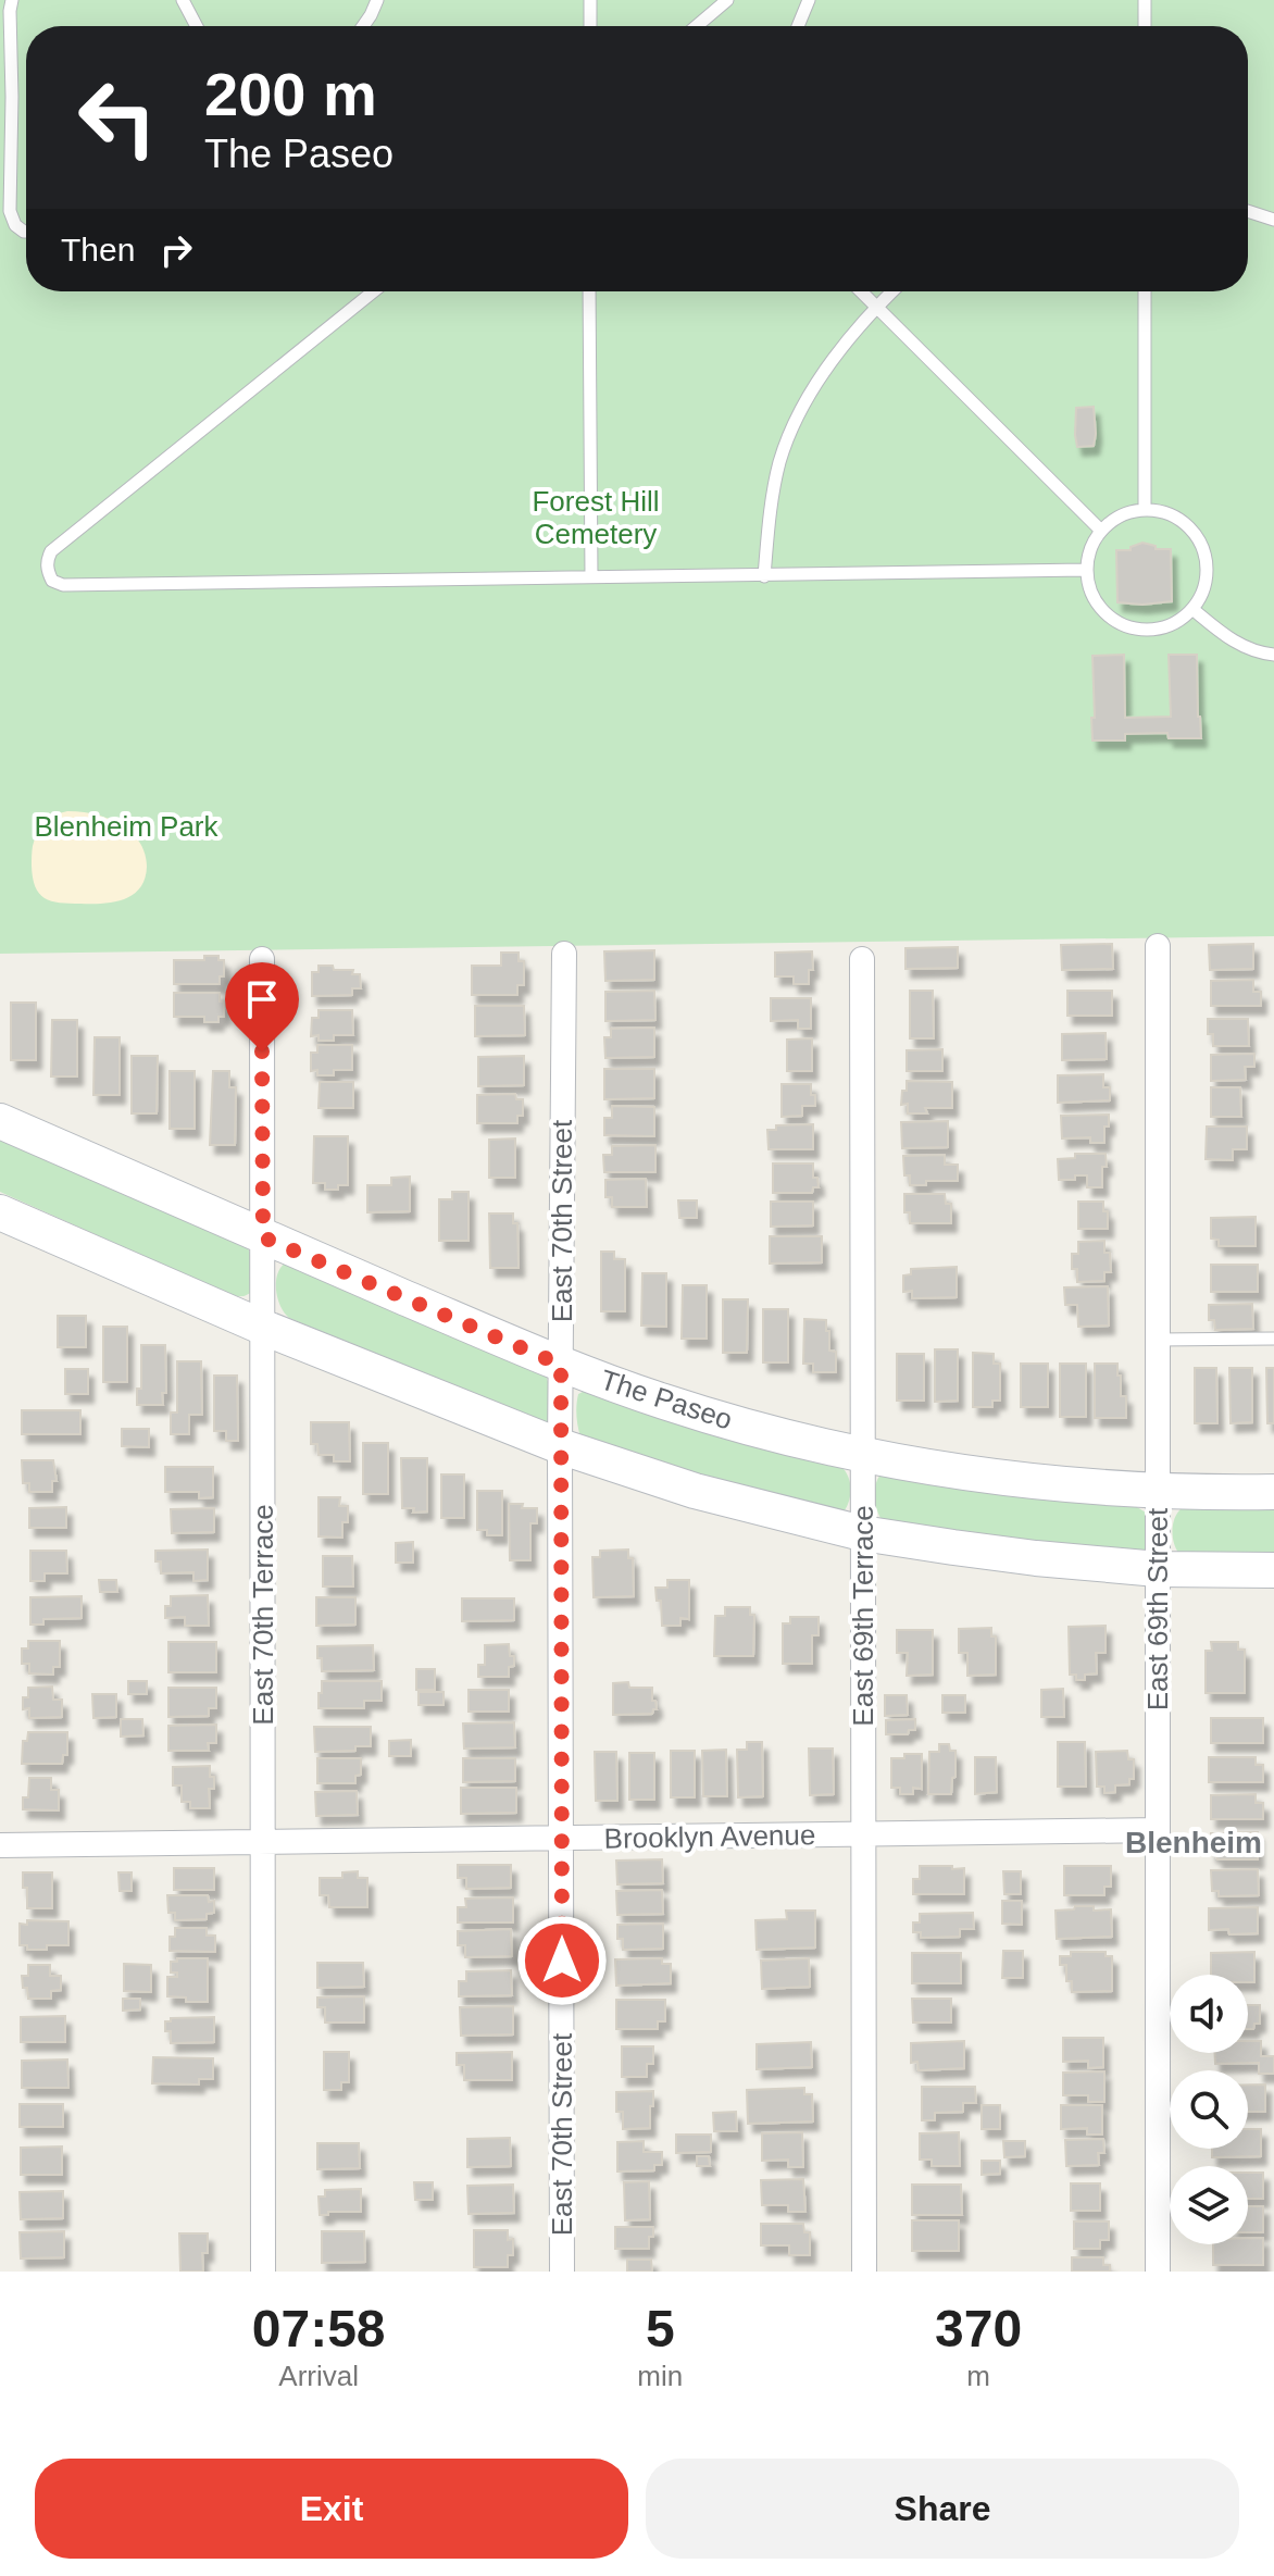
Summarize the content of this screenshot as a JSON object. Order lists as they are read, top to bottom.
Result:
{
  "streets": {
    "main road": ["The Paseo"],
    "street": [
      "East 70th Street",
      "East 69th Street",
      "East 70th Terrace",
      "East 69th Terrace",
      "Brooklyn Avenue"
    ]
  },
  "crossings": [
    ["East 70th Street", "The Paseo"],
    ["East 70th Street", "Brooklyn Avenue"],
    ["The Paseo", "East 69th Street"],
    ["The Paseo", "East 70th Terrace"],
    ["The Paseo", "East 69th Terrace"],
    ["East 69th Street", "Brooklyn Avenue"],
    ["East 70th Terrace", "Brooklyn Avenue"],
    ["East 69th Terrace", "Brooklyn Avenue"]
  ],
  "districts": ["Blenheim"],
  "parks": ["Forest Hill Cemetery", "Blenheim Park"],
  "page": {
    "turn": ["200 m", "The Paseo"],
    "then": "Then",
    "eta": [
      "07:58",
      "Arrival",
      "5",
      "min",
      "370",
      "m"
    ],
    "buttons": ["Exit", "Share"]
  }
}
